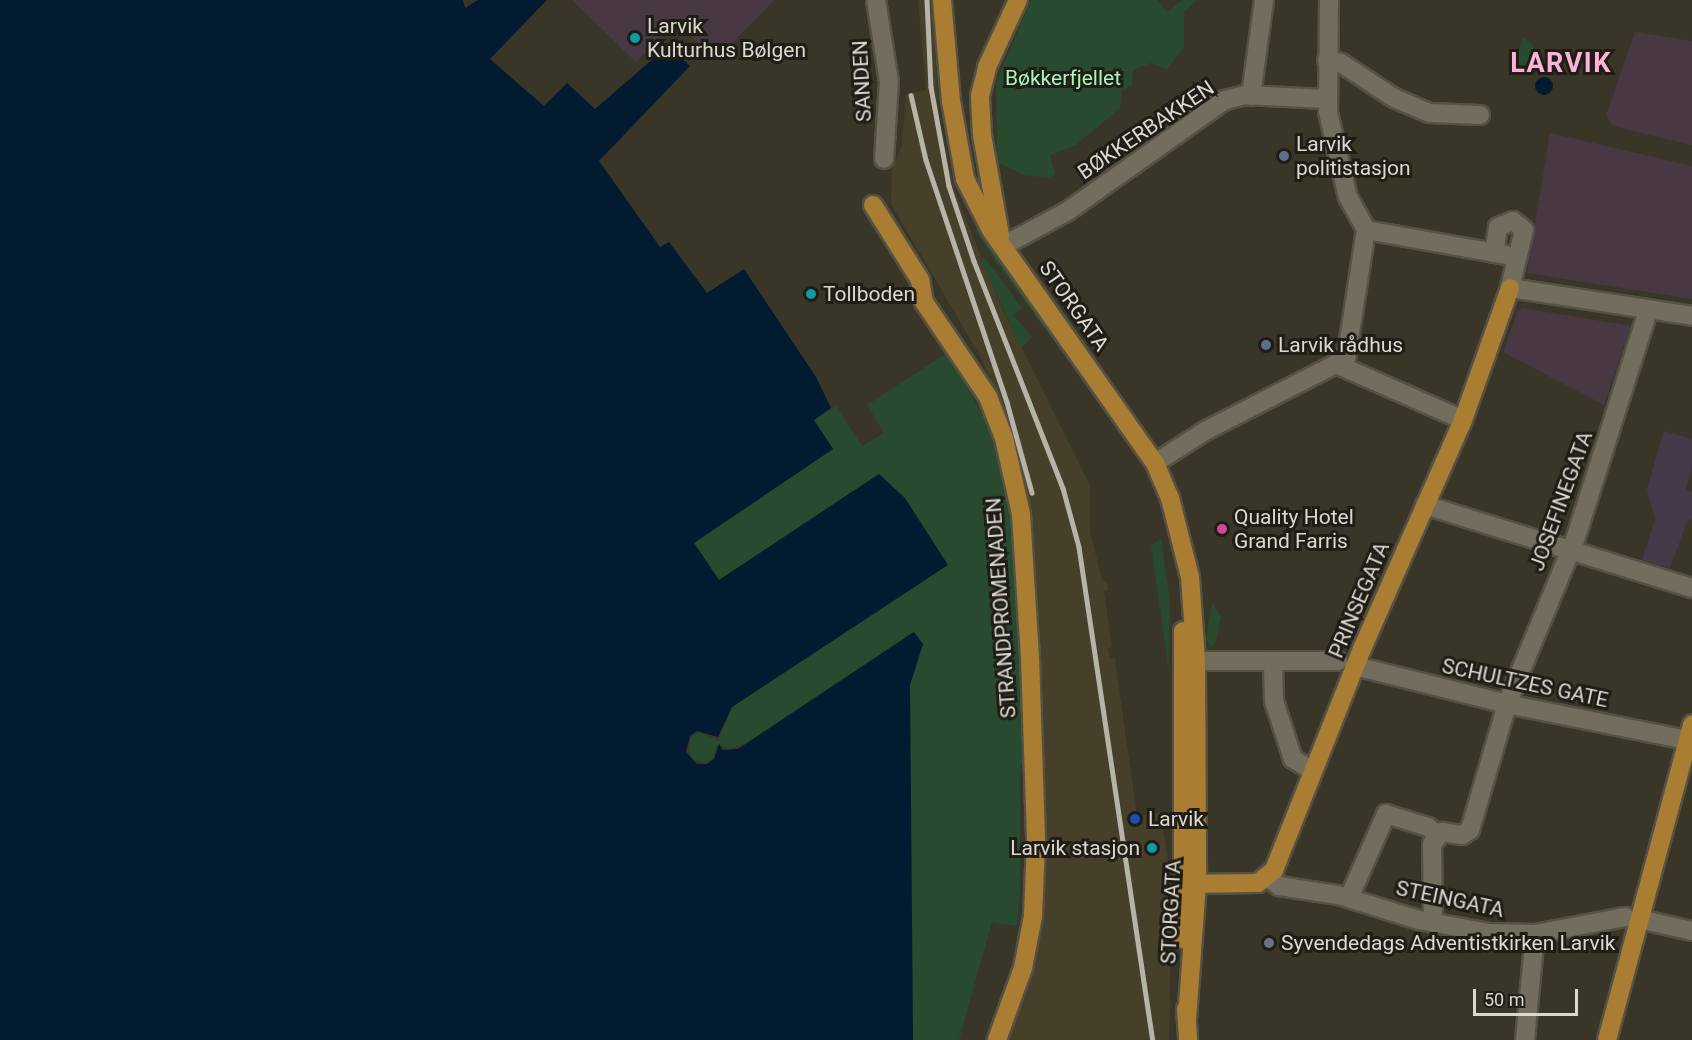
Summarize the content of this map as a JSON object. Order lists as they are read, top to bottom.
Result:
{
  "streets": {
    "main road": ["STORGATA", "PRINSEGATA", "STRANDPROMENADEN"],
    "street": [
      "SANDEN",
      "BØKKERBAKKEN",
      "JOSEFINEGATA",
      "SCHULTZES GATE",
      "STEINGATA"
    ]
  },
  "crossings": [
    ["BØKKERBAKKEN", "STORGATA"],
    ["STORGATA", "SCHULTZES GATE"],
    ["JOSEFINEGATA", "SCHULTZES GATE"],
    ["PRINSEGATA", "SCHULTZES GATE"],
    ["PRINSEGATA", "STEINGATA"]
  ],
  "districts": ["LARVIK"],
  "parks": ["Bøkkerfjellet"],
  "places": [
    "Larvik Kulturhus Bølgen",
    "Larvik politistasjon",
    "Tollboden",
    "Larvik rådhus",
    "Quality Hotel Grand Farris",
    "Larvik",
    "Larvik stasjon",
    "Syvendedags Adventistkirken Larvik"
  ],
  "scale_bar": "50 m"
}
